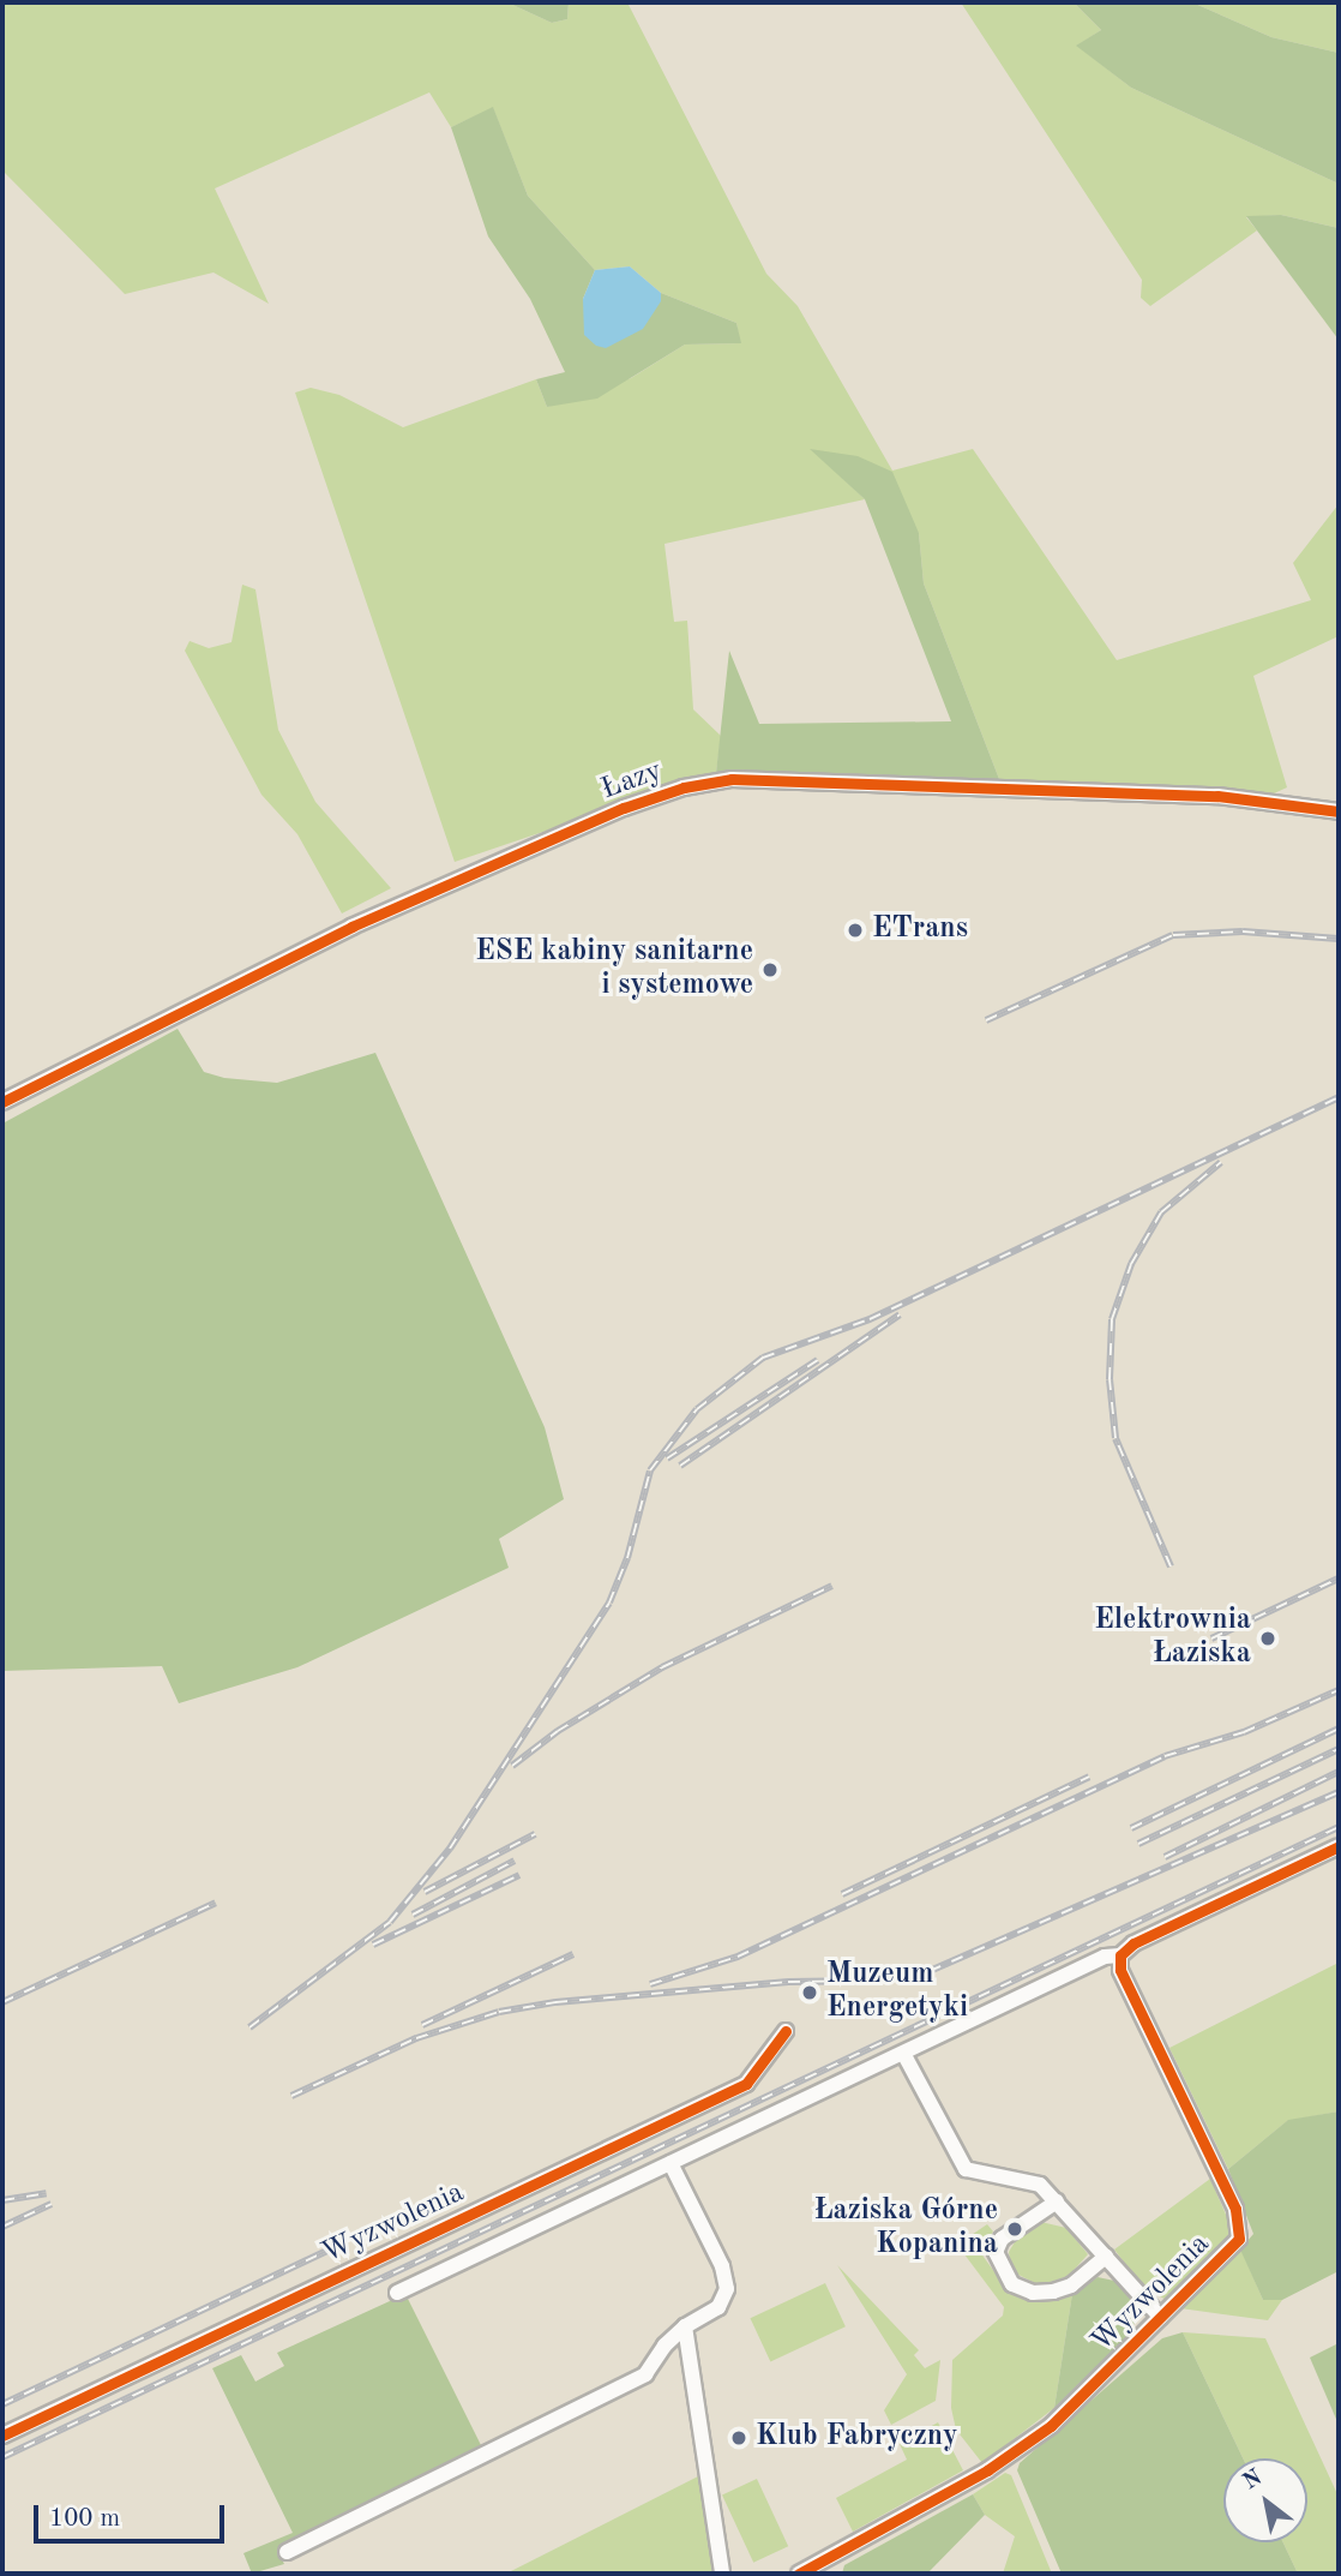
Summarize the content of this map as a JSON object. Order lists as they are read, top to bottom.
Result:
{
  "streets": {
    "street": ["Łazy", "Wyzwolenia"]
  },
  "places": [
    "ETrans",
    "ESE kabiny sanitarne i systemowe",
    "Elektrownia Łaziska",
    "Muzeum Energetyki",
    "Łaziska Górne Kopanina",
    "Klub Fabryczny"
  ],
  "scale_bar": "100 m",
  "north": "top left"
}
